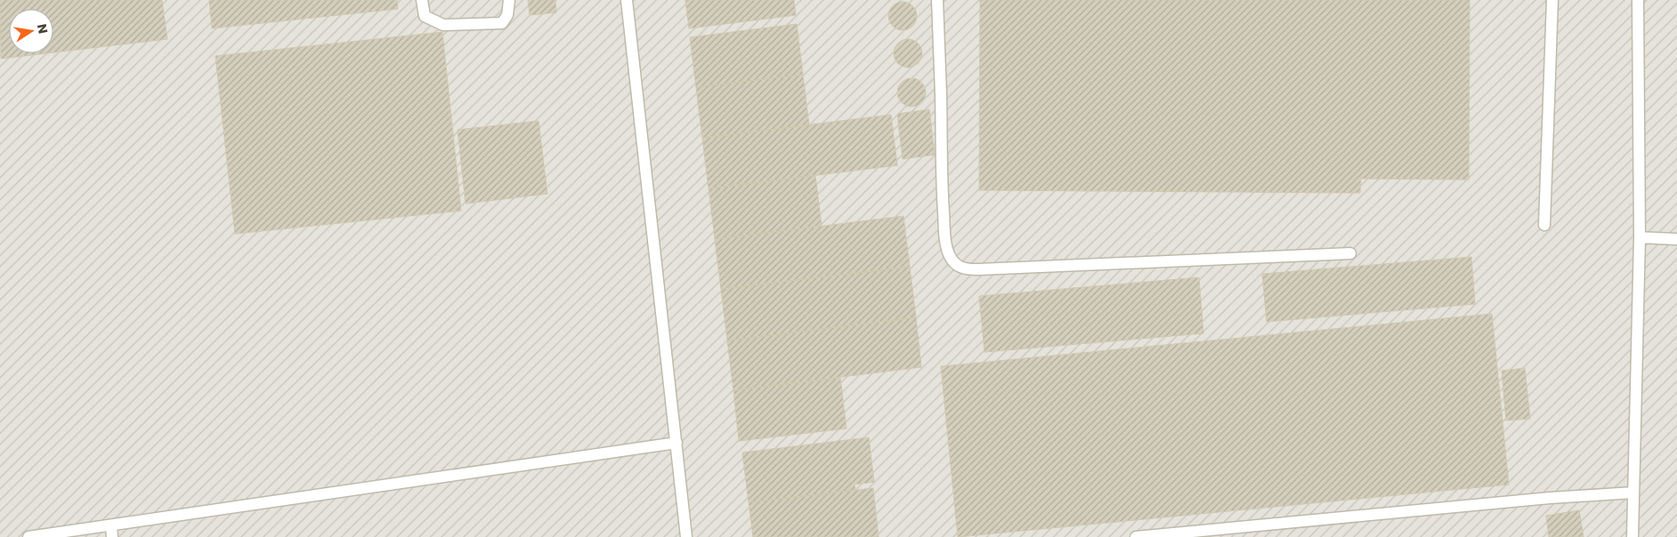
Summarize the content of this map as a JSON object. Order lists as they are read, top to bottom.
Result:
{
  "north": "right"
}
